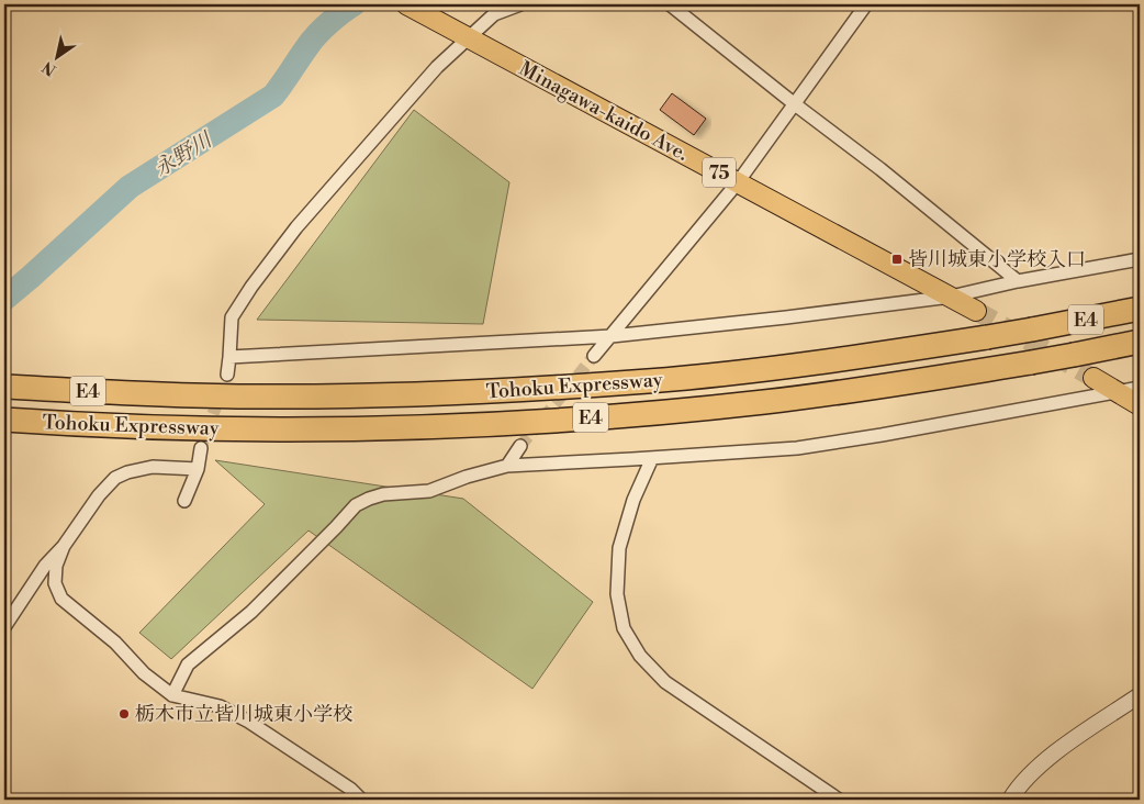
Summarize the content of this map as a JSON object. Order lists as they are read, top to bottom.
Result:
{
  "streets": {
    "highway": ["E4", "Tohoku Expressway"],
    "main road": ["Minagawa-kaido Ave.", "75"]
  },
  "water": ["永野川"],
  "places": {
    "transit": ["皆川城東小学校入口"],
    "other": ["栃木市立皆川城東小学校"]
  },
  "north": "bottom left"
}
